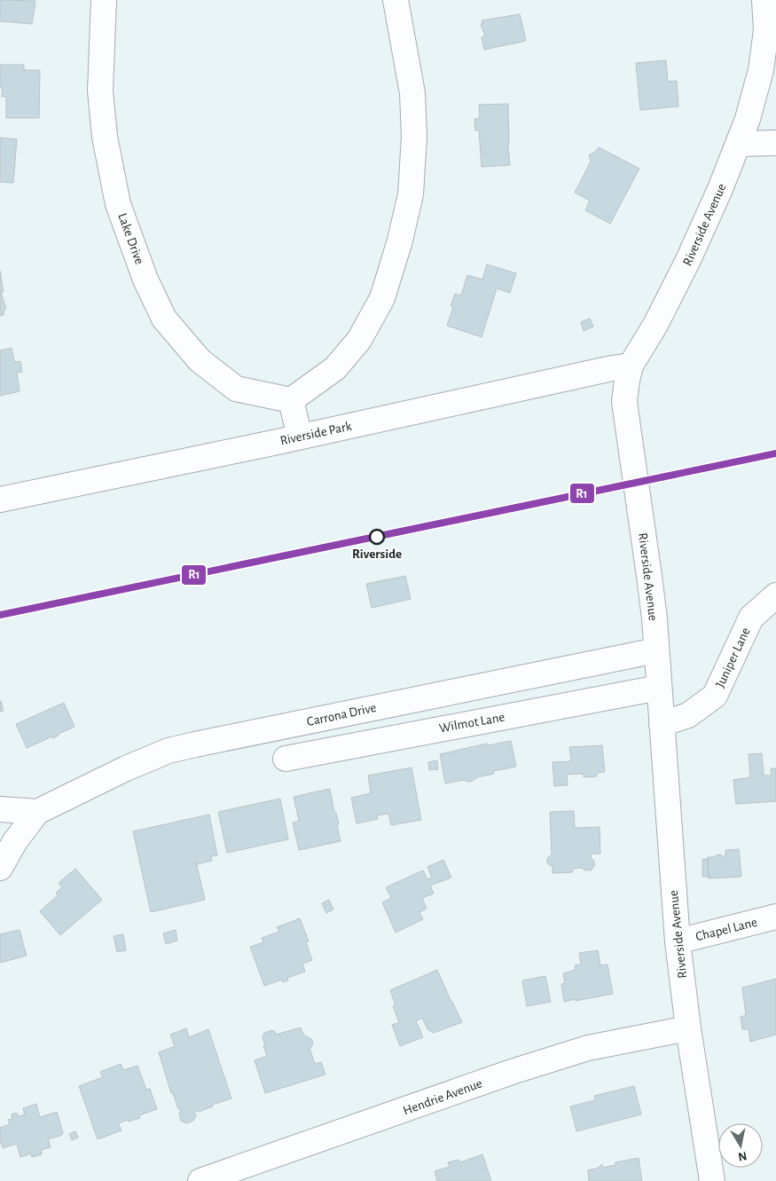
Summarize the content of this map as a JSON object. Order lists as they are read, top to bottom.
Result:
{
  "streets": {
    "street": [
      "Riverside Avenue",
      "Lake Drive",
      "Riverside Park",
      "Juniper Lane",
      "Carrona Drive",
      "Wilmot Lane",
      "Chapel Lane",
      "Hendrie Avenue"
    ]
  },
  "crossings": [
    ["Riverside Avenue", "Riverside Park"],
    ["Riverside Avenue", "Juniper Lane"],
    ["Riverside Avenue", "Carrona Drive"],
    ["Riverside Avenue", "Wilmot Lane"],
    ["Riverside Avenue", "Chapel Lane"],
    ["Riverside Avenue", "Hendrie Avenue"]
  ],
  "places": ["Riverside"],
  "lines": ["transit line R1"],
  "north": "bottom"
}
